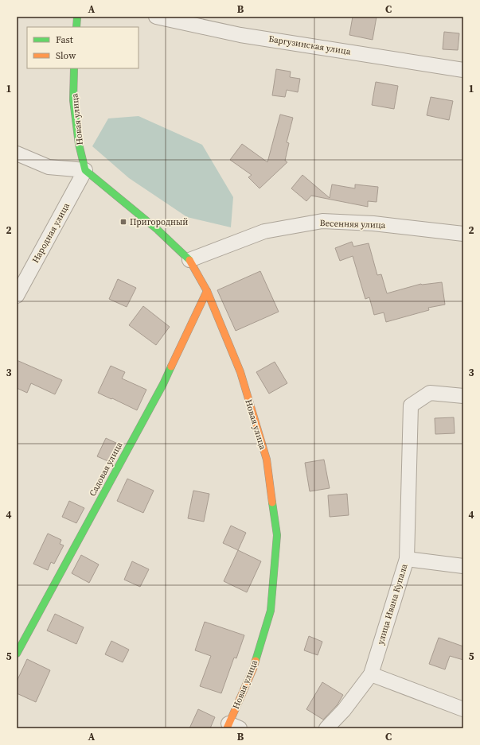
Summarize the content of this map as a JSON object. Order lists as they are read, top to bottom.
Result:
{
  "streets": {
    "street": [
      "Баргузинская улица",
      "Новая улица",
      "Весенняя улица",
      "Народная улица",
      "Садовая улица",
      "улица Ивана Купала"
    ]
  },
  "crossings": [
    ["Новая улица", "Весенняя улица"],
    ["Новая улица", "Народная улица"],
    ["Новая улица", "Садовая улица"]
  ],
  "places": {
    "transit": ["Пригородный"]
  },
  "legend": ["Fast", "Slow"],
  "grid": {
    "columns": ["A", "B", "C"],
    "rows": [
      "1",
      "2",
      "3",
      "4",
      "5"
    ]
  }
}
